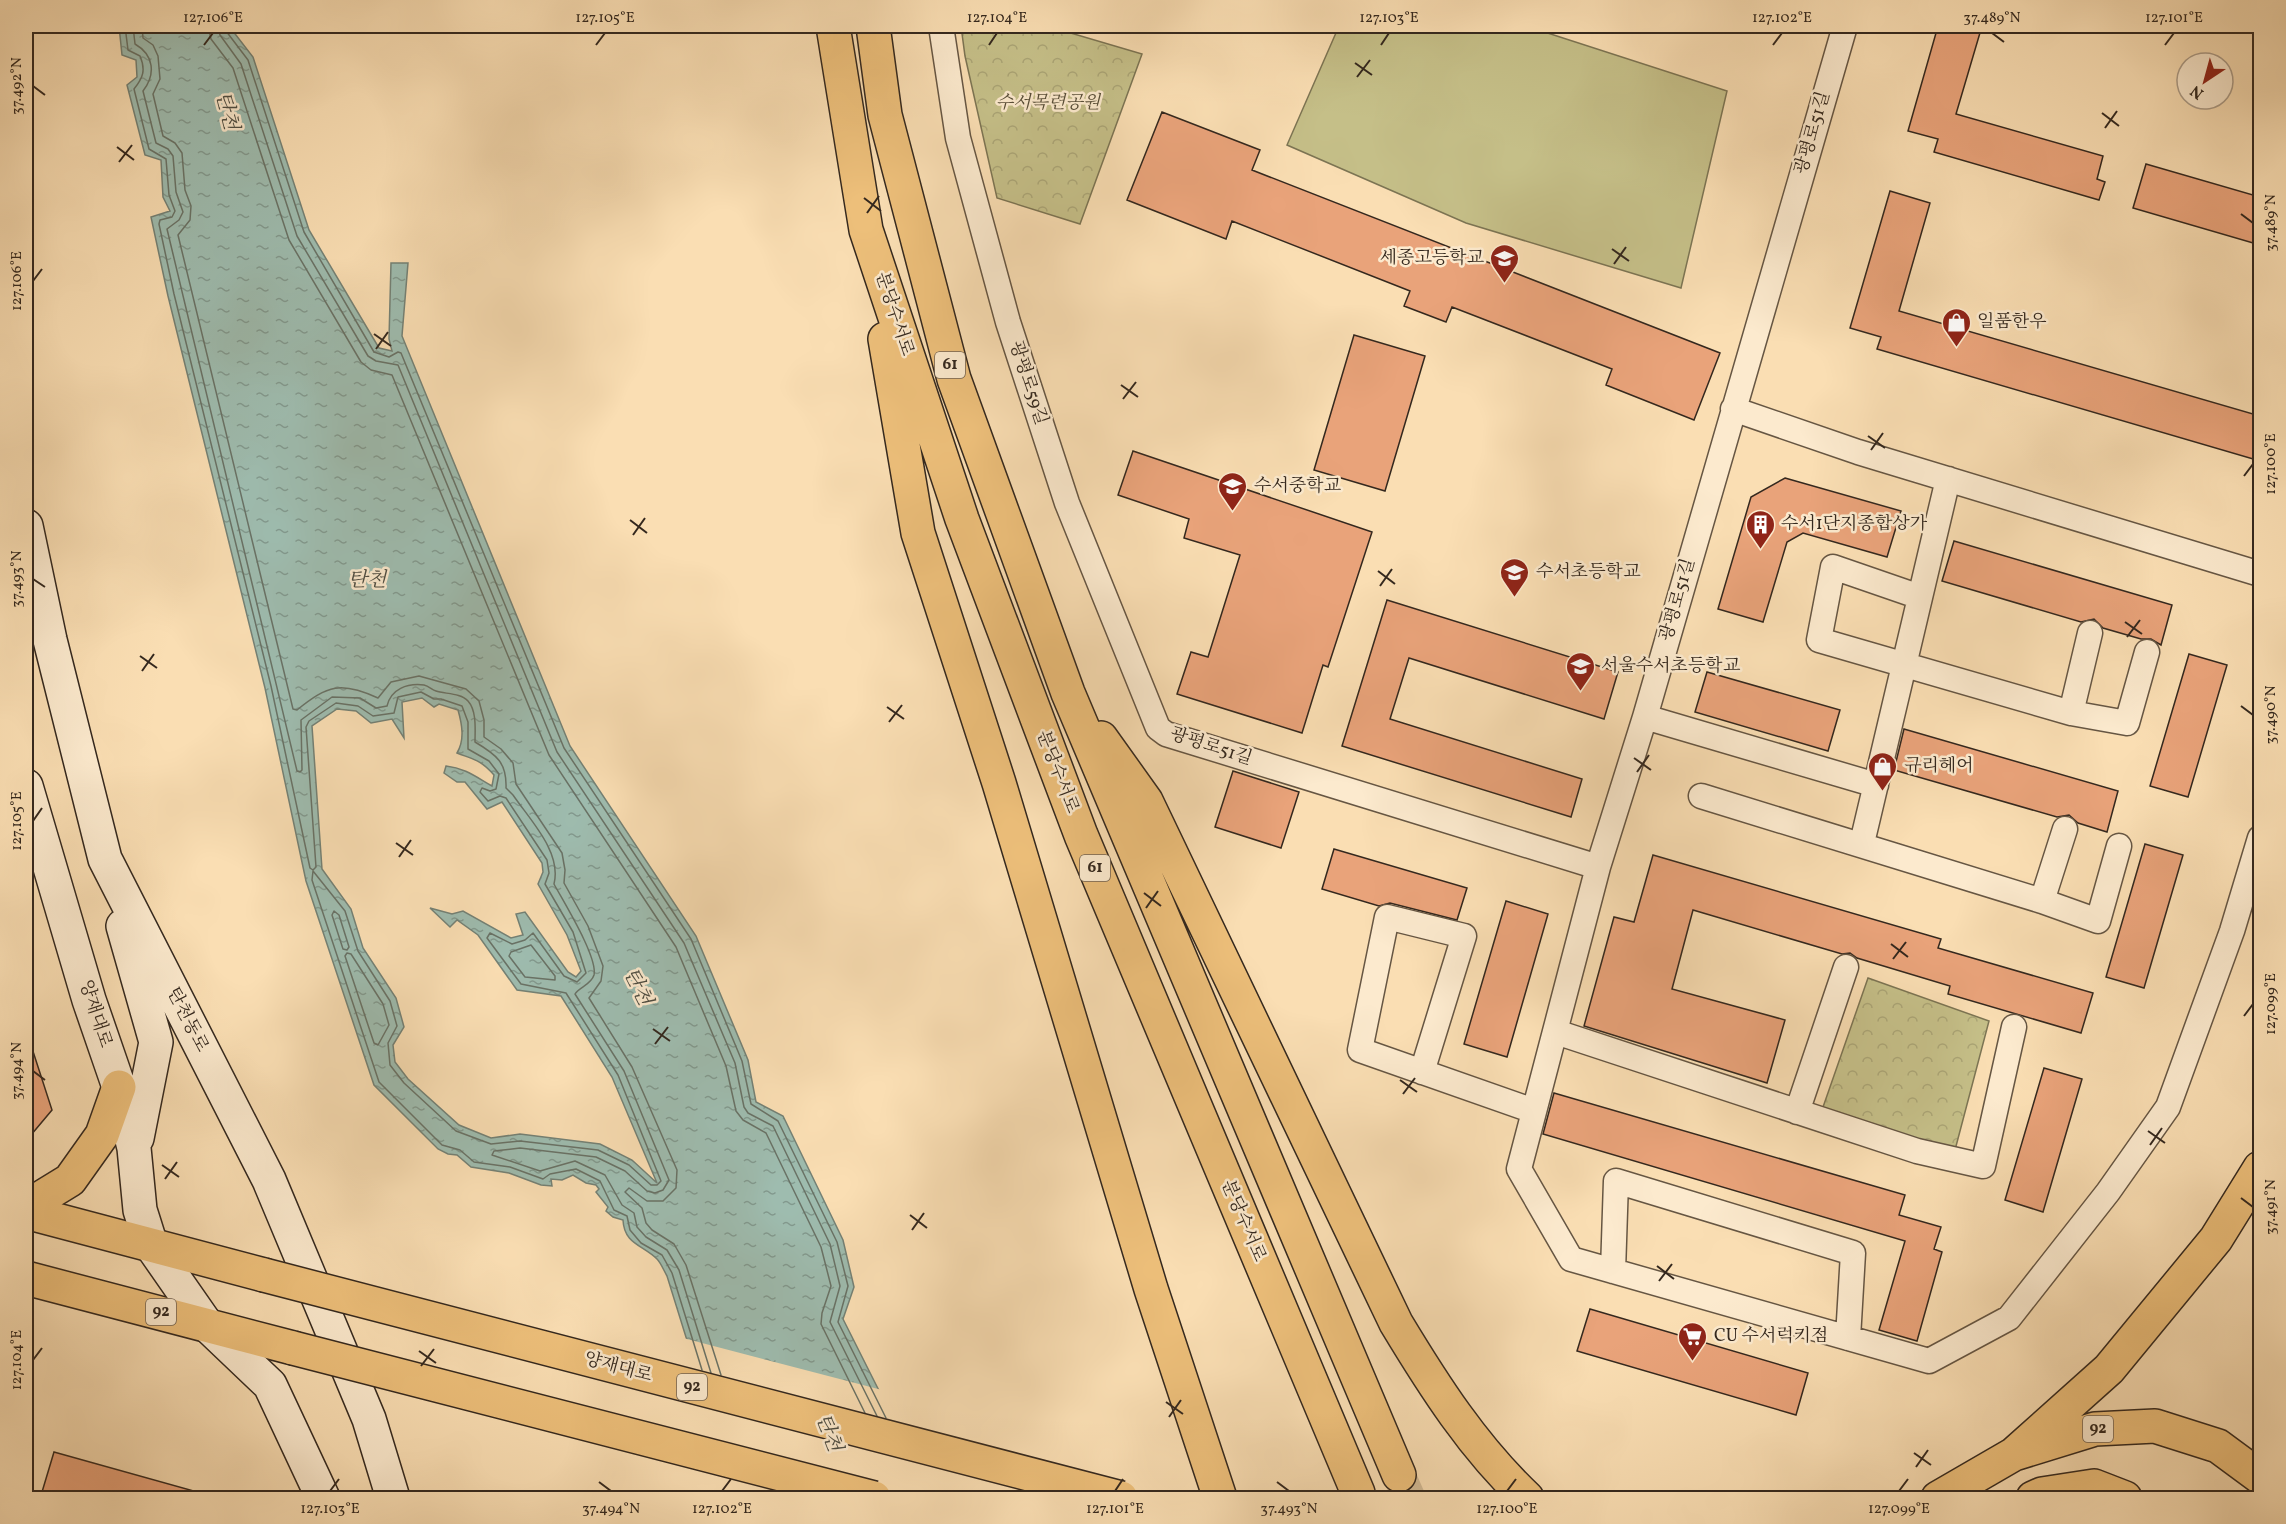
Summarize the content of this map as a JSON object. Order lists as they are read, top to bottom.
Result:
{
  "streets": {
    "main road": [
      "분당수서로",
      "61",
      "양재대로",
      "92"
    ],
    "street": ["광평로51길", "광평로59길", "탄천동로"]
  },
  "crossings": [
    ["광평로51길", "광평로59길"],
    ["양재대로", "92"]
  ],
  "water": ["탄천"],
  "parks": ["수서목련공원"],
  "places": {
    "school or university": [
      "세종고등학교",
      "수서중학교",
      "수서초등학교",
      "서울수서초등학교"
    ],
    "shop": ["일품한우", "규리헤어"],
    "building": ["수서1단지종합상가"],
    "supermarket": ["CU 수서럭키점"]
  },
  "north": "bottom left",
  "coordinates": [
    "127.106°E",
    "127.105°E",
    "127.104°E",
    "127.103°E",
    "127.102°E",
    "37.489°N",
    "127.101°E",
    "37.492°N",
    "127.100°E",
    "37.493°N",
    "37.490°N",
    "127.099°E",
    "37.494°N",
    "37.491°N"
  ]
}
